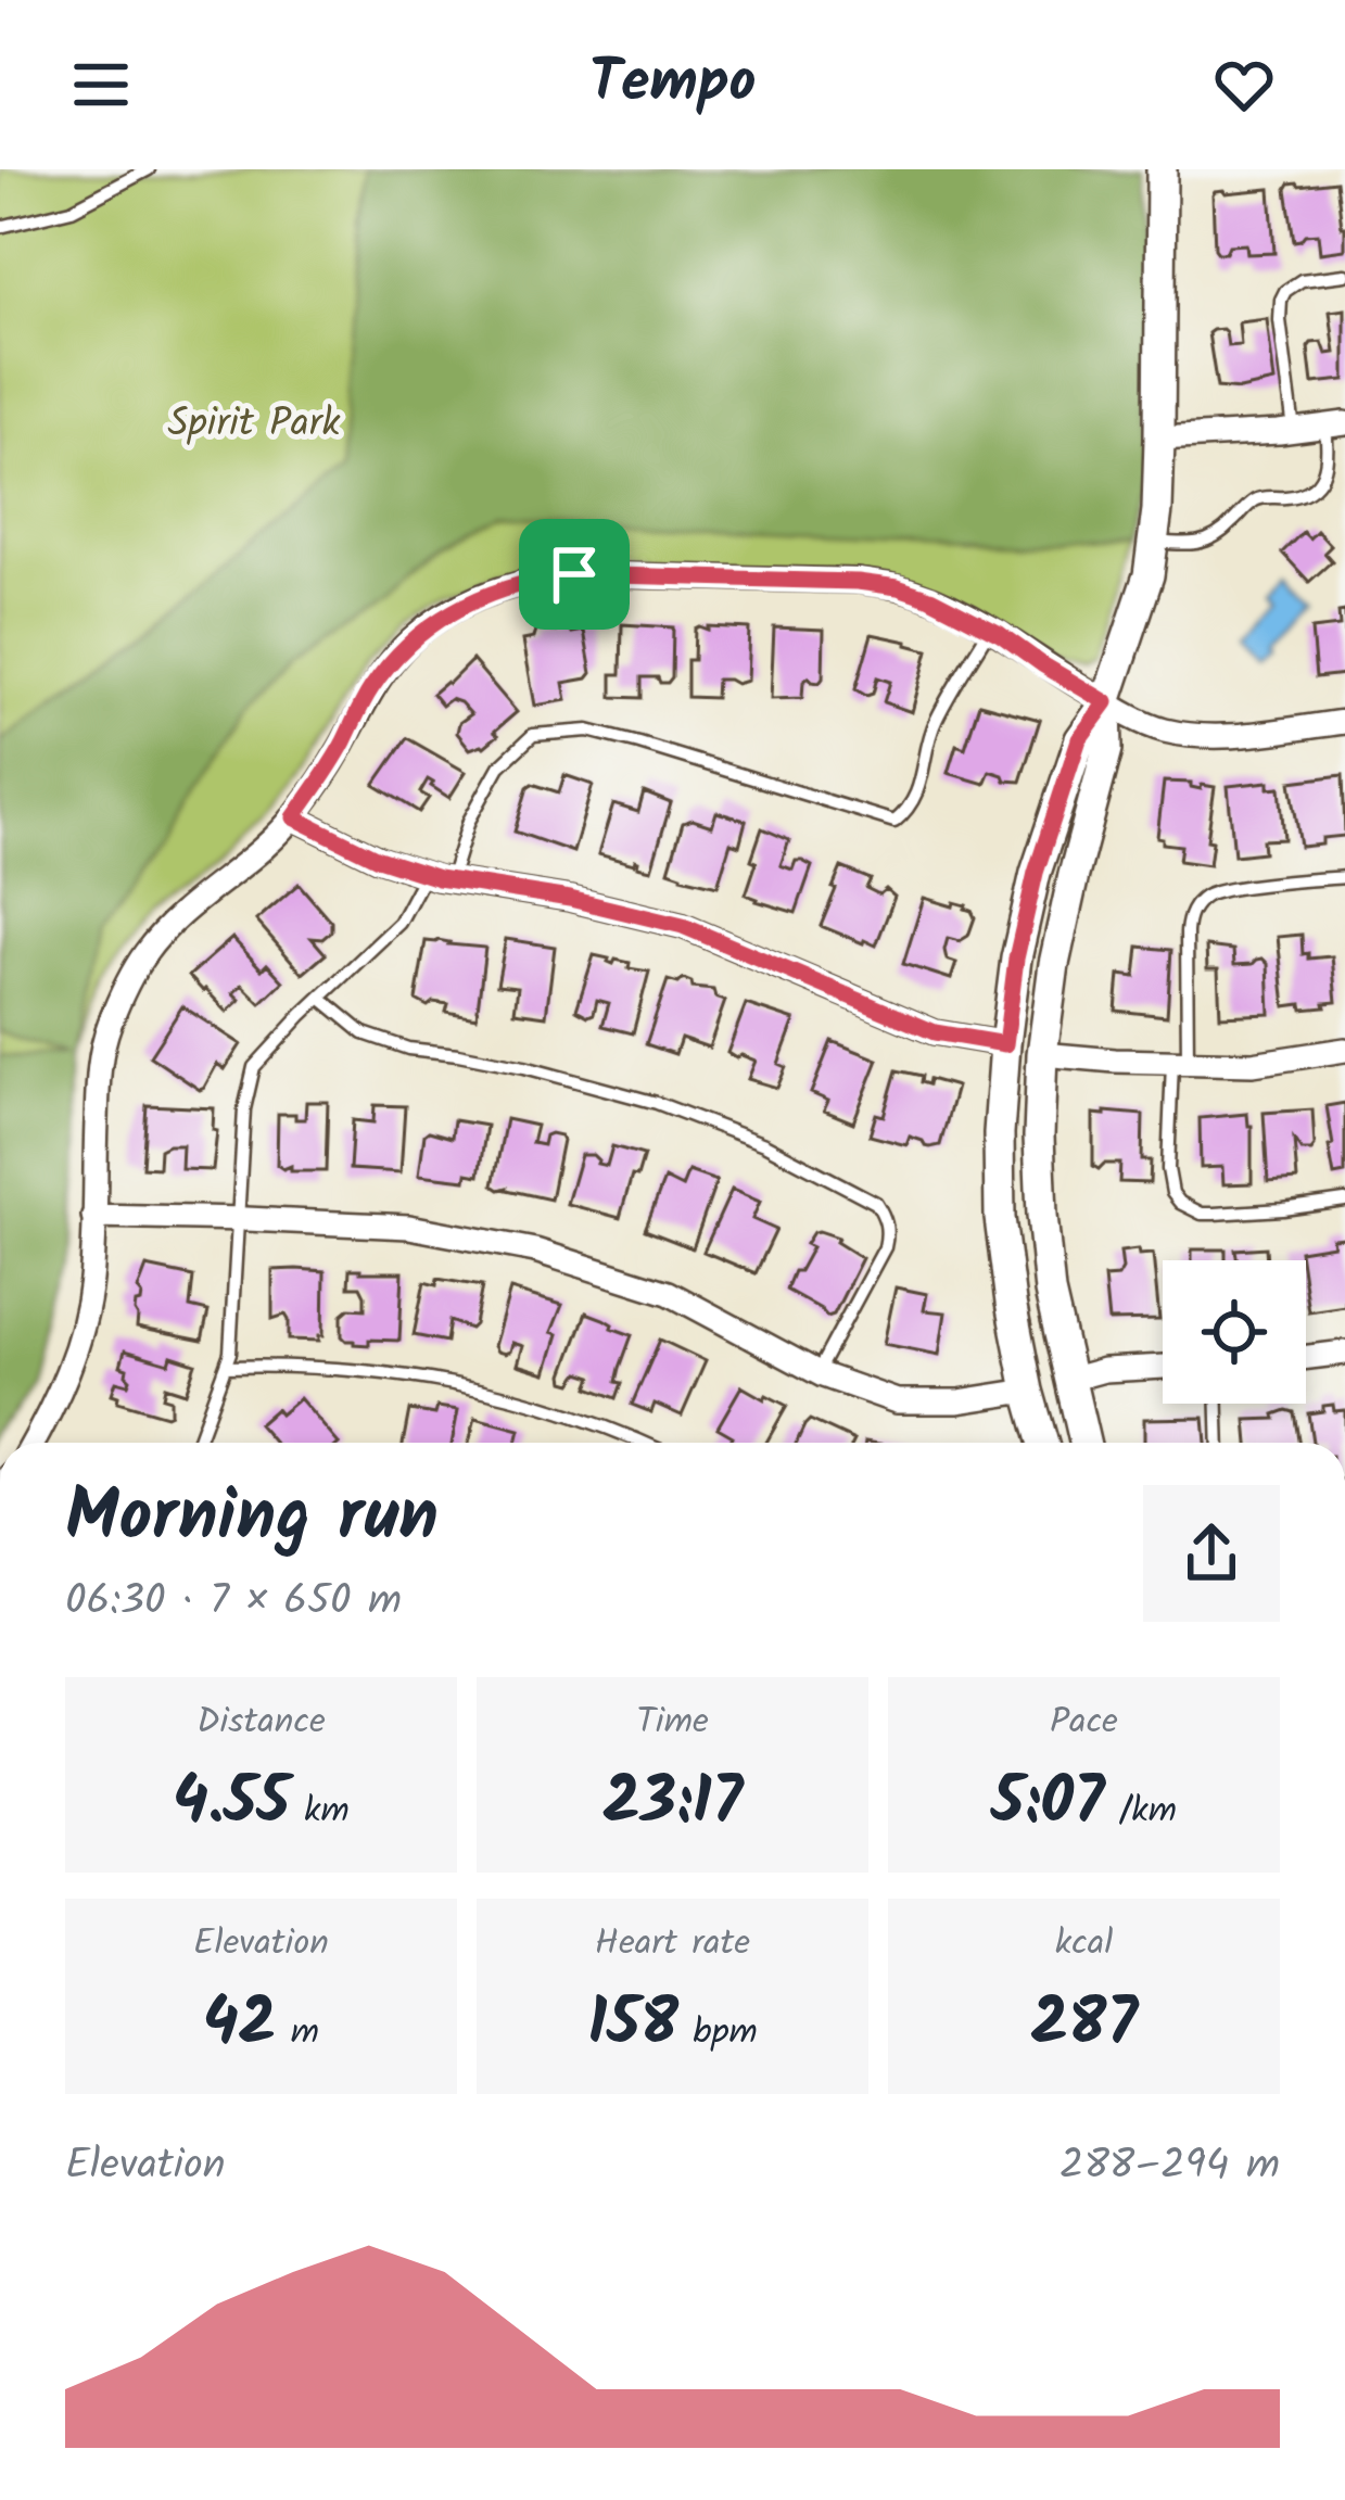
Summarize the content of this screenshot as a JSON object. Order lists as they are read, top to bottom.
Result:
{
  "parks": ["Spirit Park"],
  "page": {
    "header": "Tempo",
    "heading": ["Morning run", "06:30 · 7 × 650 m"],
    "stats": [
      ["Distance", "4.55 km"],
      ["Time", "23:17"],
      ["Pace", "5:07 /km"],
      ["Elevation", "42 m"],
      ["Heart rate", "158 bpm"],
      ["kcal", "287"]
    ],
    "chart": ["Elevation", "288–294 m"]
  }
}
